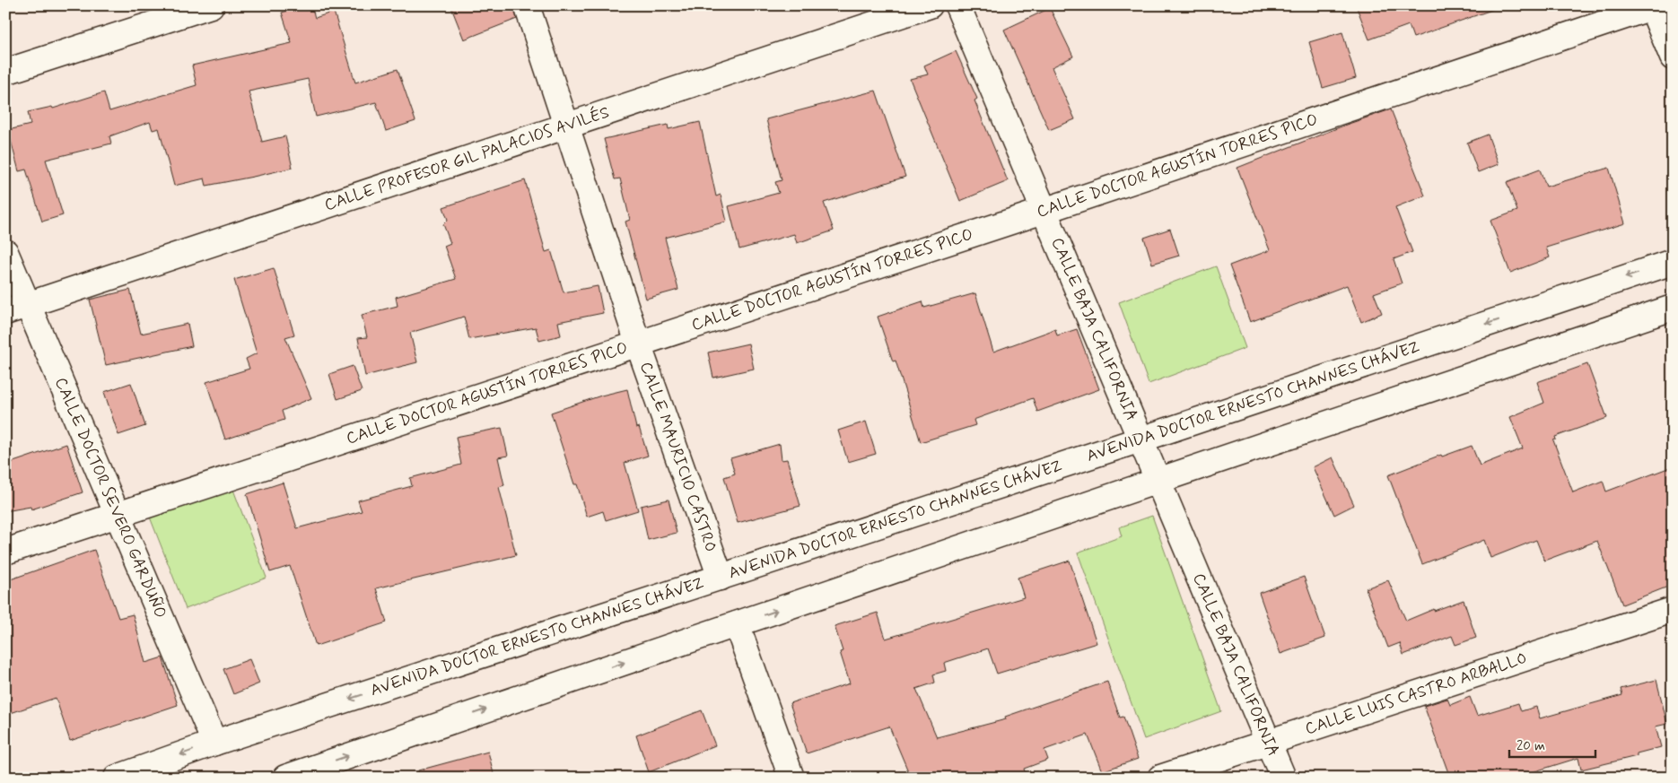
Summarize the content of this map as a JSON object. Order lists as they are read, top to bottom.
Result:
{
  "streets": {
    "street": [
      "CALLE PROFESOR GIL PALACIOS AVILÉS",
      "CALLE DOCTOR AGUSTÍN TORRES PICO",
      "CALLE BAJA CALIFORNIA",
      "AVENIDA DOCTOR ERNESTO CHANNES CHÁVEZ",
      "CALLE MAURICIO CASTRO",
      "CALLE DOCTOR SEVERO GARDUÑO",
      "CALLE LUIS CASTRO ARBALLO"
    ]
  },
  "crossings": [
    ["CALLE PROFESOR GIL PALACIOS AVILÉS", "CALLE MAURICIO CASTRO"],
    ["CALLE PROFESOR GIL PALACIOS AVILÉS", "CALLE DOCTOR SEVERO GARDUÑO"],
    ["CALLE DOCTOR AGUSTÍN TORRES PICO", "CALLE BAJA CALIFORNIA"],
    ["CALLE DOCTOR AGUSTÍN TORRES PICO", "CALLE MAURICIO CASTRO"],
    ["CALLE DOCTOR AGUSTÍN TORRES PICO", "CALLE DOCTOR SEVERO GARDUÑO"],
    ["CALLE BAJA CALIFORNIA", "AVENIDA DOCTOR ERNESTO CHANNES CHÁVEZ"],
    ["CALLE BAJA CALIFORNIA", "CALLE LUIS CASTRO ARBALLO"],
    ["AVENIDA DOCTOR ERNESTO CHANNES CHÁVEZ", "CALLE MAURICIO CASTRO"],
    ["AVENIDA DOCTOR ERNESTO CHANNES CHÁVEZ", "CALLE DOCTOR SEVERO GARDUÑO"]
  ],
  "scale_bar": "20 m"
}
